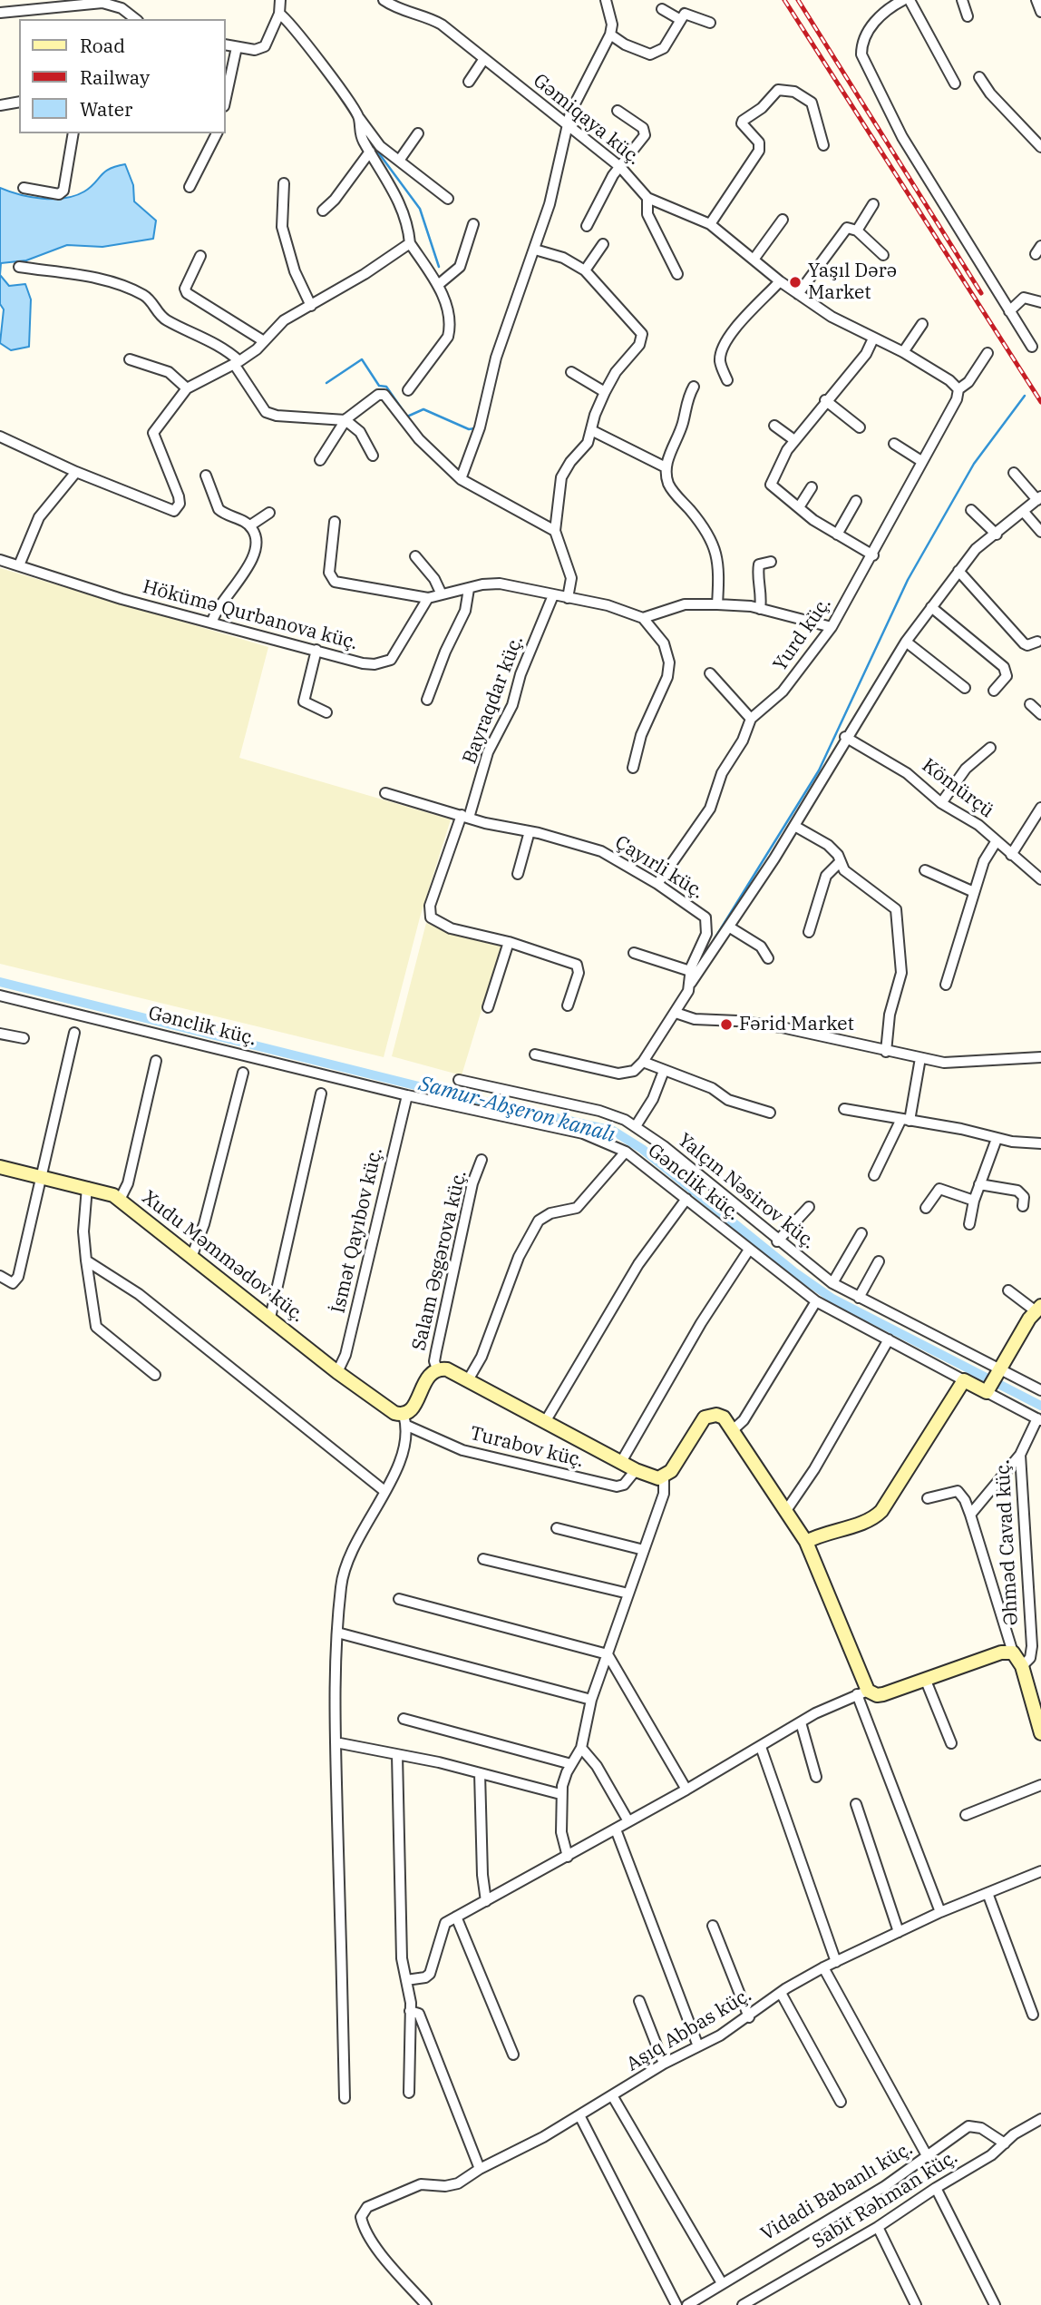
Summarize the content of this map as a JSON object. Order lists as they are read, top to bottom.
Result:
{
  "streets": {
    "street": [
      "Gəmiqaya küç.",
      "Hökümə Qurbanova küç.",
      "Yurd küç.",
      "Bayraqdar küç.",
      "Kömürçü",
      "Çayırli küç.",
      "Gənclik küç.",
      "Yalçın Nəsirov küç.",
      "İsmət Qayıbov küç.",
      "Xudu Məmmədov küç.",
      "Salam Əsgərova küç.",
      "Turabov küç.",
      "Əhməd Cavad küç.",
      "Aşıq Abbas küç.",
      "Vidadi Babanlı küç.",
      "Sabit Rəhman küç."
    ]
  },
  "crossings": [
    ["Gəmiqaya küç.", "Yurd küç."],
    ["Yurd küç.", "Çayırli küç."],
    ["Bayraqdar küç.", "Çayırli küç."],
    ["Gənclik küç.", "İsmət Qayıbov küç."],
    ["İsmət Qayıbov küç.", "Xudu Məmmədov küç."],
    ["Xudu Məmmədov küç.", "Turabov küç."],
    ["Vidadi Babanlı küç.", "Sabit Rəhman küç."]
  ],
  "water": ["Samur-Abşeron kanalı"],
  "places": ["Yaşıl Dərə Market", "Fərid Market"],
  "legend": ["Road", "Railway", "Water"]
}
